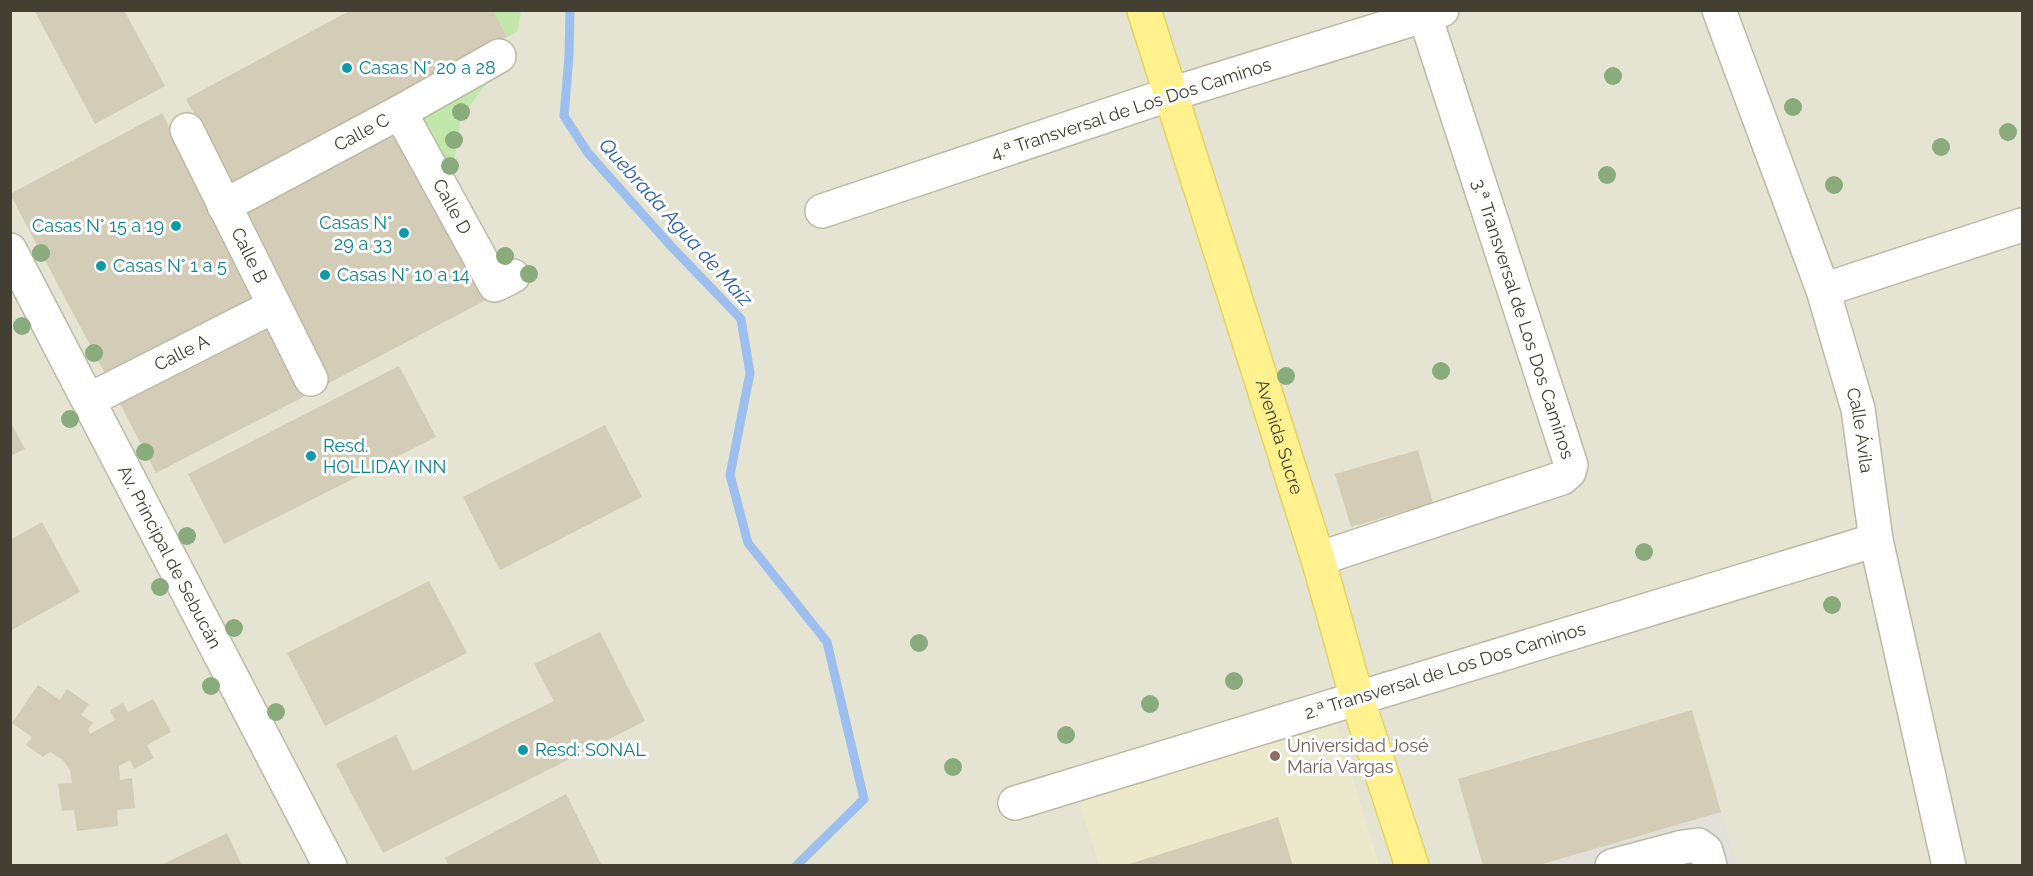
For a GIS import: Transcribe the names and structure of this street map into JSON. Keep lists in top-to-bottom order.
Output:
{
  "streets": {
    "main road": ["Avenida Sucre"],
    "street": [
      "4.ª Transversal de Los Dos Caminos",
      "Calle C",
      "Calle D",
      "Calle B",
      "3.ª Transversal de Los Dos Caminos",
      "Calle A",
      "Calle Ávila",
      "Av. Principal de Sebucán",
      "2.ª Transversal de Los Dos Caminos"
    ]
  },
  "crossings": [
    ["4.ª Transversal de Los Dos Caminos", "3.ª Transversal de Los Dos Caminos"],
    ["4.ª Transversal de Los Dos Caminos", "Avenida Sucre"],
    ["Calle C", "Calle D"],
    ["Calle C", "Calle B"],
    ["Calle B", "Calle A"],
    ["3.ª Transversal de Los Dos Caminos", "Avenida Sucre"],
    ["Calle A", "Av. Principal de Sebucán"],
    ["Calle Ávila", "2.ª Transversal de Los Dos Caminos"],
    ["Avenida Sucre", "2.ª Transversal de Los Dos Caminos"]
  ],
  "water": ["Quebrada Agua de Maíz"],
  "places": [
    "Casas N° 20 a 28",
    "Casas N° 15 a 19",
    "Casas N° 29 a 33",
    "Casas N° 1 a 5",
    "Casas N° 10 a 14",
    "Resd. HOLLIDAY INN",
    "Resd: SONAL",
    "Universidad José María Vargas"
  ]
}
